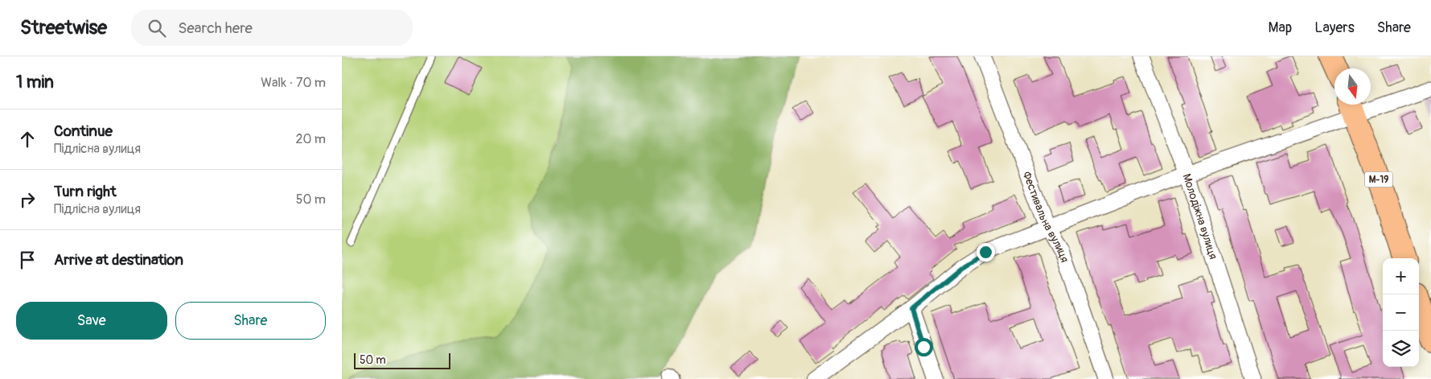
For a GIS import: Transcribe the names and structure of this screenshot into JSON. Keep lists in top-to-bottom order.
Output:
{
  "streets": {
    "highway": ["М-19"],
    "street": ["Фестивальна вулиця", "Молодіжна вулиця"]
  },
  "scale_bar": "50 m",
  "north": "bottom",
  "page": {
    "header": "Streetwise",
    "search": "Search here",
    "nav": ["Map", "Layers", "Share"],
    "heading": ["1 min", "Walk · 70 m"],
    "list": [
      ["Continue", "Підлісна вулиця", "20 m"],
      ["Turn right", "Підлісна вулиця", "50 m"],
      "Arrive at destination"
    ],
    "map_buttons": ["+", "−"],
    "buttons": ["Save", "Share"],
    "scale": "50 m"
  }
}
